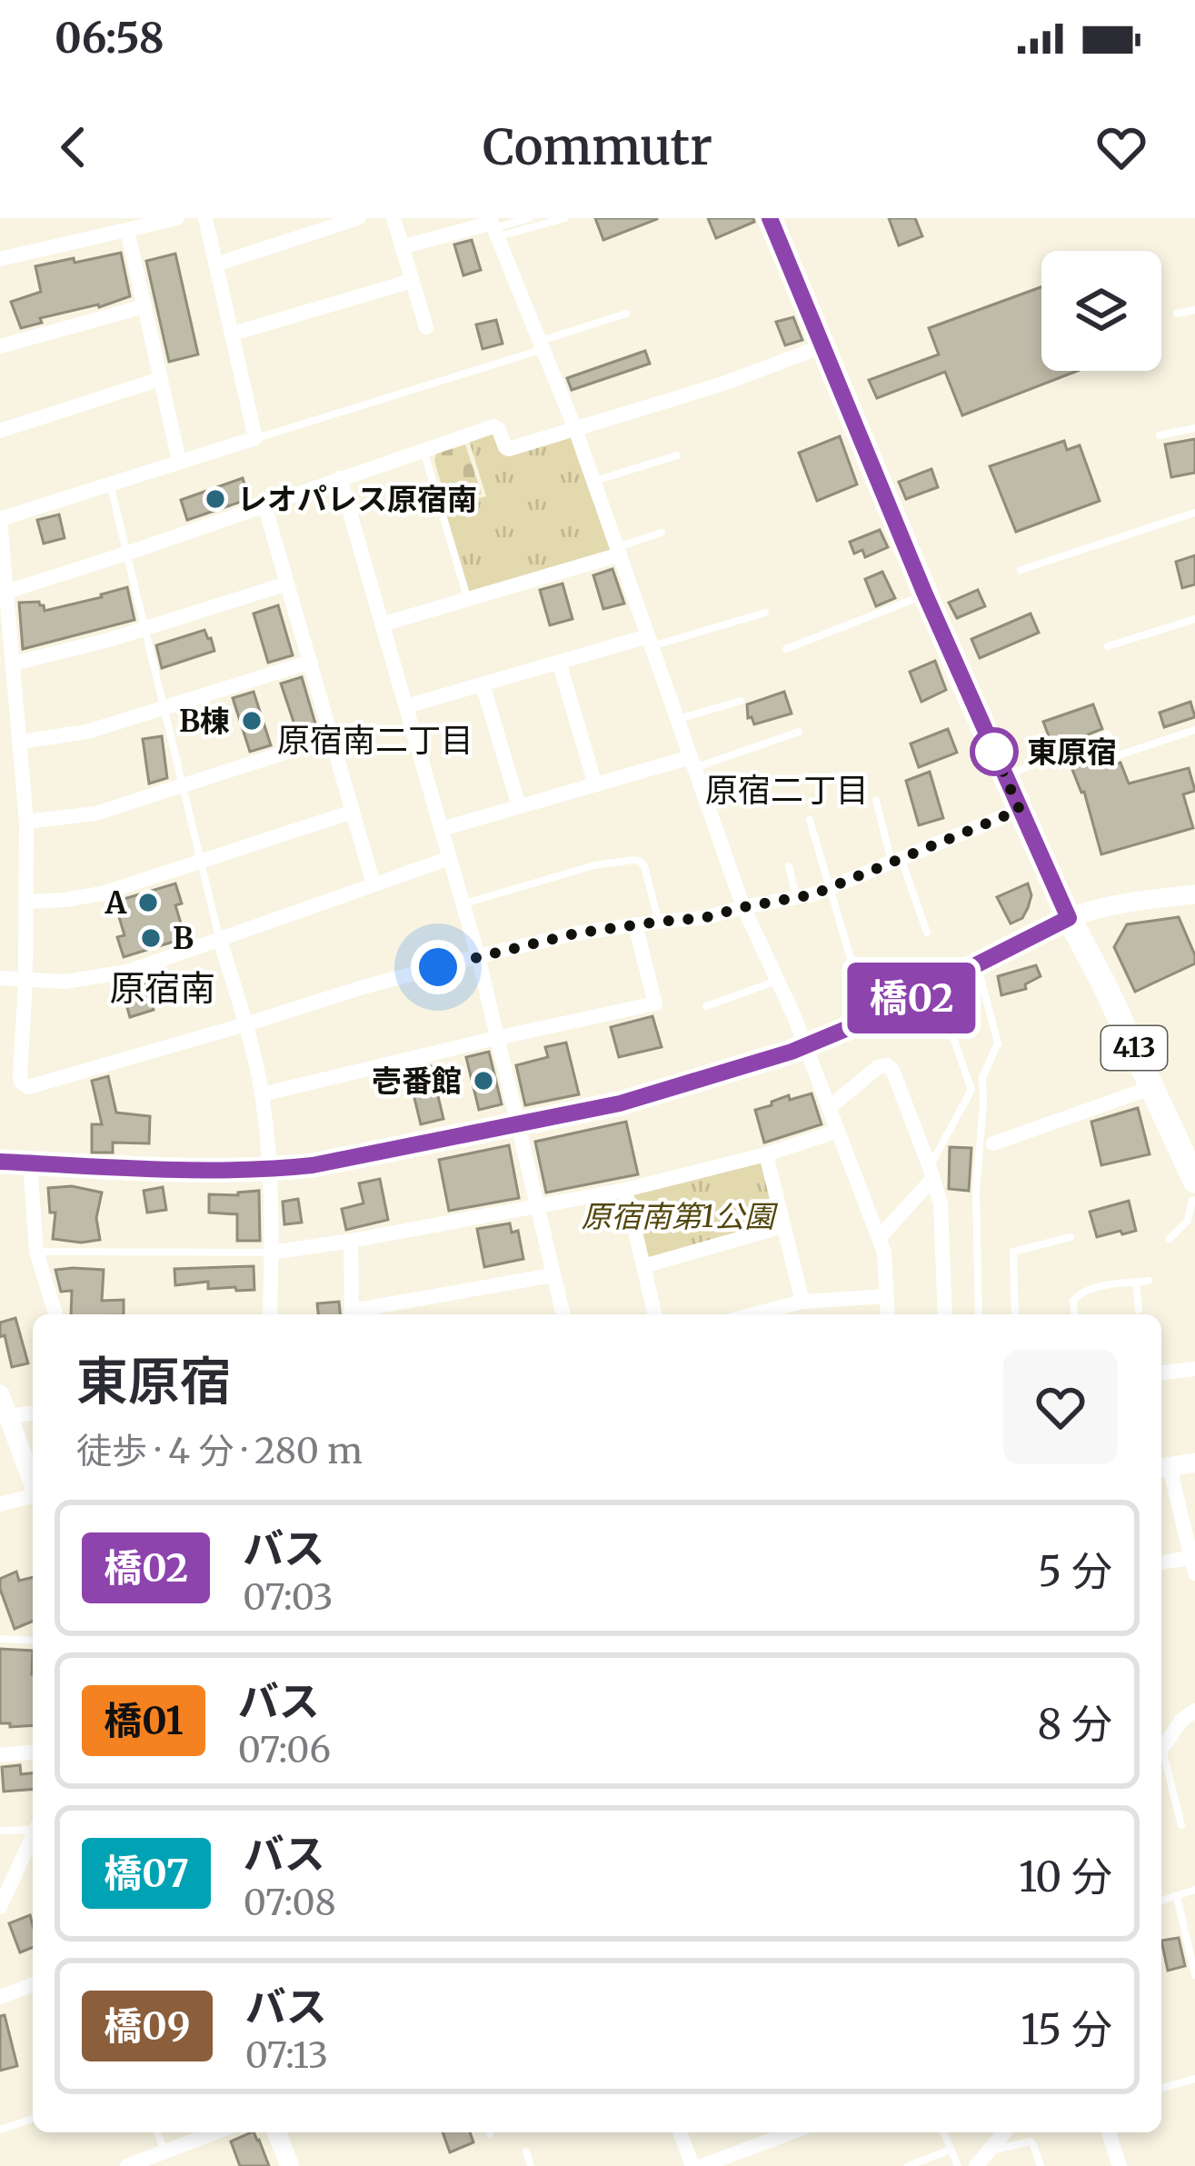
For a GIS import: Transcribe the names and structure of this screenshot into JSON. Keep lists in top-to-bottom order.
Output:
{
  "streets": {
    "highway": ["413"]
  },
  "districts": ["原宿南二丁目", "原宿二丁目", "原宿南"],
  "parks": ["原宿南第1公園"],
  "places": [
    "レオパレス原宿南",
    "B棟",
    "東原宿",
    "A",
    "B",
    "壱番館"
  ],
  "lines": ["bus line 橋02"],
  "page": {
    "status": "06:58",
    "header": "Commutr",
    "on_map": "橋02",
    "heading": ["東原宿", "徒歩 · 4 分 · 280 m"],
    "list": [
      {
        "mark": "橋02",
        "name": "バス",
        "note": "07:03",
        "value": "5 分"
      },
      {
        "mark": "橋01",
        "name": "バス",
        "note": "07:06",
        "value": "8 分"
      },
      {
        "mark": "橋07",
        "name": "バス",
        "note": "07:08",
        "value": "10 分"
      },
      {
        "mark": "橋09",
        "name": "バス",
        "note": "07:13",
        "value": "15 分"
      }
    ]
  }
}
